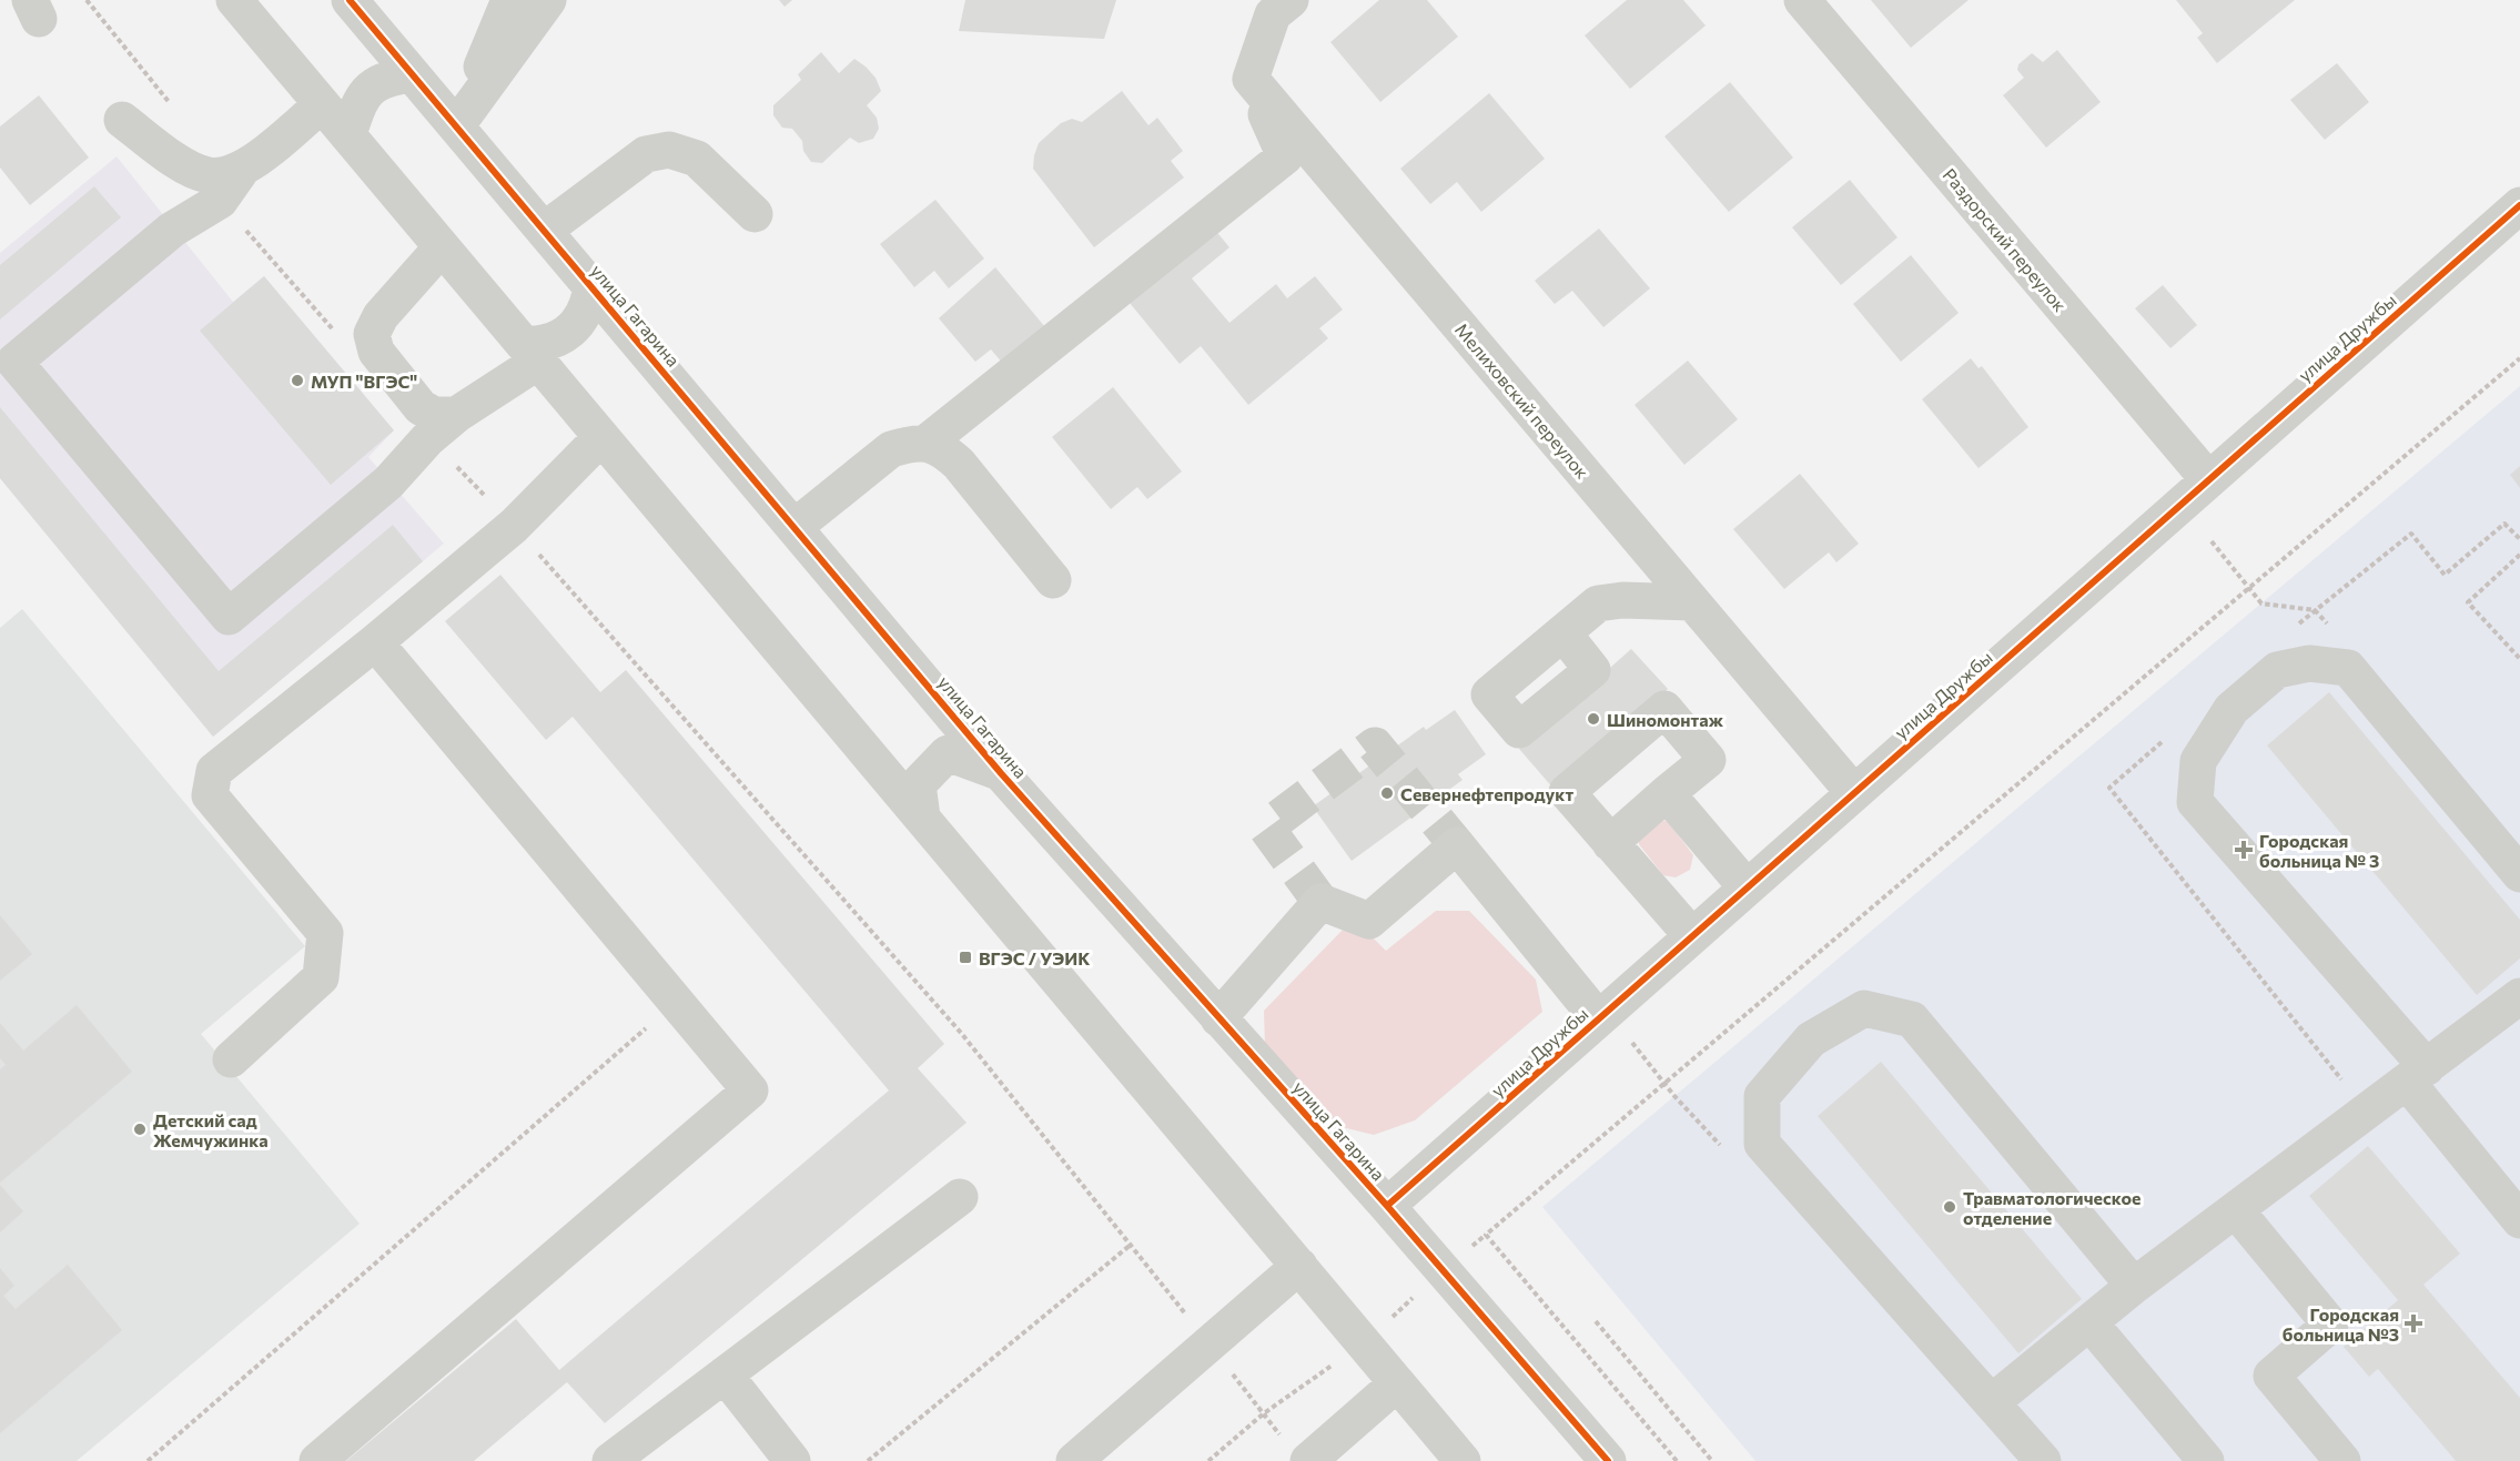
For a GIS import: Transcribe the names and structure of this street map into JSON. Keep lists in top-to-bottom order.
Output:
{
  "streets": {
    "street": [
      "Раздорский переулок",
      "улица Гагарина",
      "улица Дружбы",
      "Мелиховский переулок"
    ]
  },
  "crossings": [
    ["Раздорский переулок", "улица Дружбы"],
    ["улица Гагарина", "улица Дружбы"],
    ["улица Дружбы", "Мелиховский переулок"]
  ],
  "places": {
    "other": [
      "МУП \"ВГЭС\"",
      "Шиномонтаж",
      "Севернефтепродукт",
      "Детский сад Жемчужинка",
      "Травматологическое отделение"
    ],
    "health": ["Городская больница № 3", "Городская больница №3"],
    "transit": ["ВГЭС / УЭИК"]
  }
}
